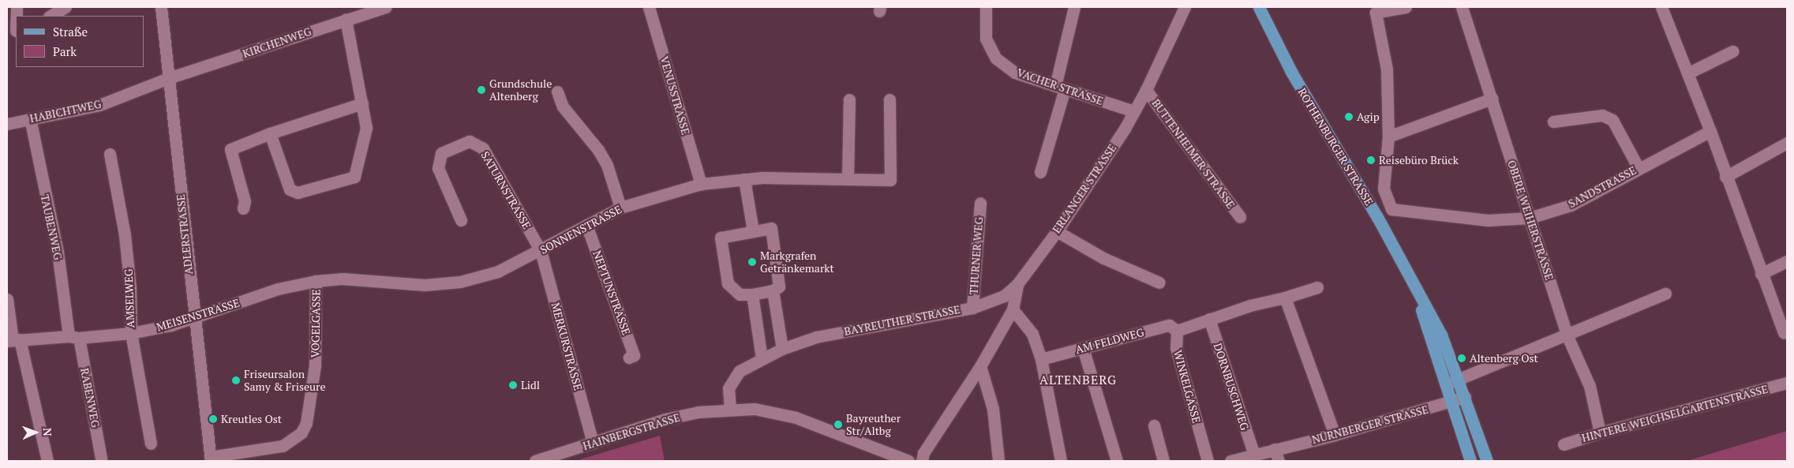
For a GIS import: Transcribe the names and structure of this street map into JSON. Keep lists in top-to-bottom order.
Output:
{
  "streets": {
    "main road": ["ROTHENBURGER STRASSE"],
    "street": [
      "KIRCHENWEG",
      "VACHER STRASSE",
      "VENUSSTRASSE",
      "HABICHTWEG",
      "BUTTENHEIMER STRASSE",
      "SANDSTRASSE",
      "ERLANGER STRASSE",
      "SATURNSTRASSE",
      "OBERE WEIHERSTRASSE",
      "TAUBENWEG",
      "SONNENSTRASSE",
      "ADLERSTRASSE",
      "THURNER WEG",
      "NEPTUNSTRASSE",
      "AMSELWEG",
      "MEISENSTRASSE",
      "BAYREUTHER STRASSE",
      "VOGELGASSE",
      "AM FELDWEG",
      "MERKURSTRASSE",
      "WINKELGASSE",
      "DORNBUSCHWEG",
      "RABENWEG",
      "HINTERE WEICHSELGARTENSTRASSE",
      "NÜRNBERGER STRASSE",
      "HAINBERGSTRASSE"
    ]
  },
  "crossings": [
    ["KIRCHENWEG", "HABICHTWEG"],
    ["KIRCHENWEG", "ADLERSTRASSE"],
    ["VACHER STRASSE", "ERLANGER STRASSE"],
    ["VENUSSTRASSE", "SONNENSTRASSE"],
    ["HABICHTWEG", "TAUBENWEG"],
    ["HABICHTWEG", "ADLERSTRASSE"],
    ["ROTHENBURGER STRASSE", "NÜRNBERGER STRASSE"],
    ["BUTTENHEIMER STRASSE", "ERLANGER STRASSE"],
    ["SANDSTRASSE", "OBERE WEIHERSTRASSE"],
    ["ERLANGER STRASSE", "BAYREUTHER STRASSE"],
    ["SATURNSTRASSE", "SONNENSTRASSE"],
    ["SATURNSTRASSE", "MERKURSTRASSE"],
    ["OBERE WEIHERSTRASSE", "HINTERE WEICHSELGARTENSTRASSE"],
    ["TAUBENWEG", "MEISENSTRASSE"],
    ["TAUBENWEG", "RABENWEG"],
    ["SONNENSTRASSE", "NEPTUNSTRASSE"],
    ["SONNENSTRASSE", "MEISENSTRASSE"],
    ["SONNENSTRASSE", "VOGELGASSE"],
    ["SONNENSTRASSE", "MERKURSTRASSE"],
    ["ADLERSTRASSE", "MEISENSTRASSE"],
    ["ADLERSTRASSE", "VOGELGASSE"],
    ["THURNER WEG", "BAYREUTHER STRASSE"],
    ["AMSELWEG", "MEISENSTRASSE"],
    ["MEISENSTRASSE", "VOGELGASSE"],
    ["MEISENSTRASSE", "RABENWEG"],
    ["BAYREUTHER STRASSE", "HAINBERGSTRASSE"],
    ["AM FELDWEG", "WINKELGASSE"],
    ["MERKURSTRASSE", "HAINBERGSTRASSE"],
    ["DORNBUSCHWEG", "NÜRNBERGER STRASSE"]
  ],
  "districts": ["ALTENBERG"],
  "places": [
    "Grundschule Altenberg",
    "Agip",
    "Reisebüro Brück",
    "Markgrafen Getränkemarkt",
    "Altenberg Ost",
    "Friseursalon Samy & Friseure",
    "Lidl",
    "Kreutles Ost",
    "Bayreuther Str/Altbg"
  ],
  "legend": ["Straße", "Park"],
  "north": "right"
}
